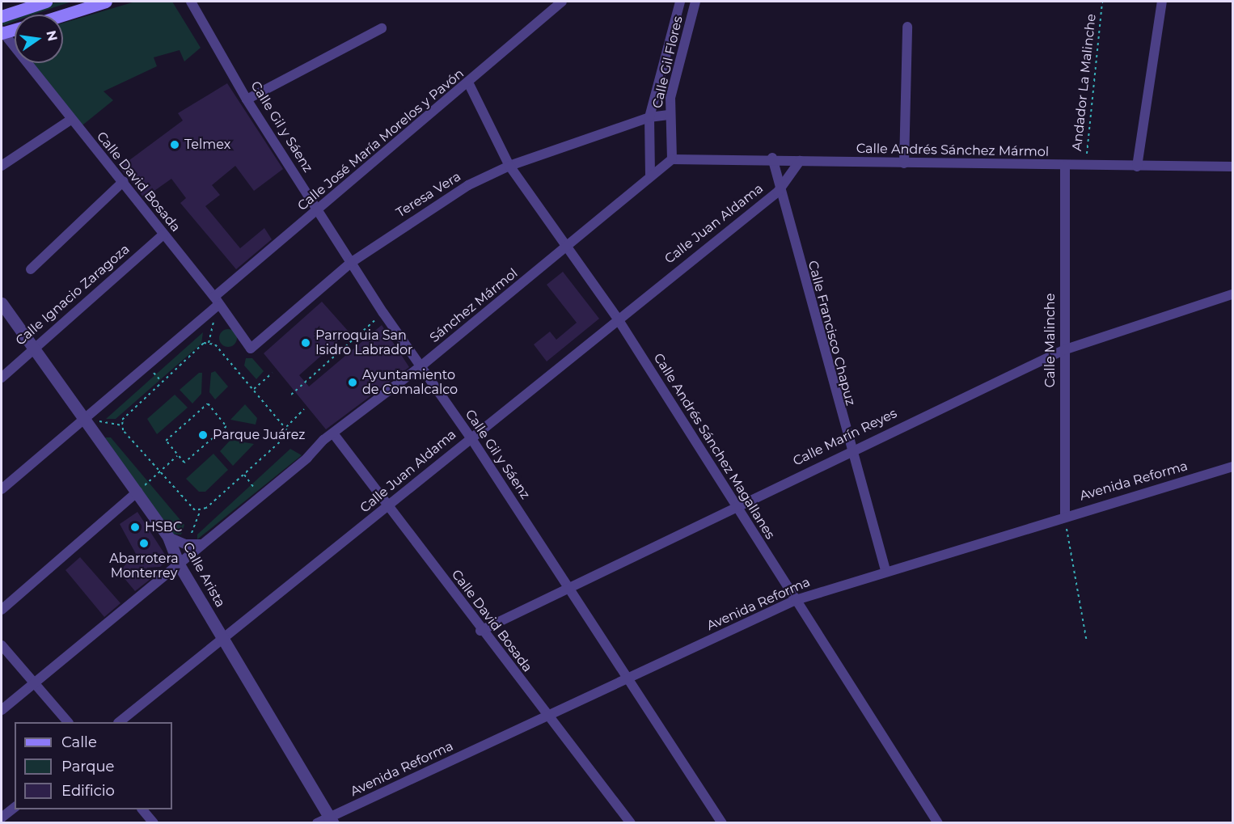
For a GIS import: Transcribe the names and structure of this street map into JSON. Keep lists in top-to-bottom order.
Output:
{
  "streets": {
    "street": [
      "Calle Gil Flores",
      "Calle Gil y Sáenz",
      "Calle José María Morelos y Pavón",
      "Calle Andrés Sánchez Mármol",
      "Calle David Bosada",
      "Teresa Vera",
      "Calle Juan Aldama",
      "Calle Ignacio Zaragoza",
      "Sánchez Mármol",
      "Calle Francisco Chapuz",
      "Calle Malinche",
      "Calle Marín Reyes",
      "Calle Andrés Sánchez Magallanes",
      "Avenida Reforma",
      "Calle Arista"
    ],
    "path": ["Andador La Malinche"]
  },
  "crossings": [
    ["Calle Gil Flores", "Calle Andrés Sánchez Mármol"],
    ["Calle Gil Flores", "Teresa Vera"],
    ["Calle Gil Flores", "Sánchez Mármol"],
    ["Andador La Malinche", "Calle Andrés Sánchez Mármol"],
    ["Calle Gil y Sáenz", "Calle José María Morelos y Pavón"],
    ["Calle Gil y Sáenz", "Teresa Vera"],
    ["Calle Gil y Sáenz", "Calle Juan Aldama"],
    ["Calle Gil y Sáenz", "Sánchez Mármol"],
    ["Calle Gil y Sáenz", "Calle Marín Reyes"],
    ["Calle Gil y Sáenz", "Avenida Reforma"],
    ["Calle José María Morelos y Pavón", "Calle David Bosada"],
    ["Calle José María Morelos y Pavón", "Calle Andrés Sánchez Magallanes"],
    ["Calle José María Morelos y Pavón", "Calle Arista"],
    ["Calle Andrés Sánchez Mármol", "Calle Juan Aldama"],
    ["Calle Andrés Sánchez Mármol", "Sánchez Mármol"],
    ["Calle Andrés Sánchez Mármol", "Calle Francisco Chapuz"],
    ["Calle Andrés Sánchez Mármol", "Calle Malinche"],
    ["Calle David Bosada", "Teresa Vera"],
    ["Calle David Bosada", "Calle Juan Aldama"],
    ["Calle David Bosada", "Calle Ignacio Zaragoza"],
    ["Calle David Bosada", "Sánchez Mármol"],
    ["Calle David Bosada", "Calle Marín Reyes"],
    ["Calle David Bosada", "Avenida Reforma"],
    ["Teresa Vera", "Calle Andrés Sánchez Magallanes"],
    ["Calle Juan Aldama", "Calle Francisco Chapuz"],
    ["Calle Juan Aldama", "Calle Andrés Sánchez Magallanes"],
    ["Calle Juan Aldama", "Calle Arista"],
    ["Calle Ignacio Zaragoza", "Calle Arista"],
    ["Sánchez Mármol", "Calle Andrés Sánchez Magallanes"],
    ["Sánchez Mármol", "Calle Arista"],
    ["Calle Francisco Chapuz", "Calle Marín Reyes"],
    ["Calle Francisco Chapuz", "Avenida Reforma"],
    ["Calle Malinche", "Calle Marín Reyes"],
    ["Calle Malinche", "Avenida Reforma"],
    ["Calle Marín Reyes", "Calle Andrés Sánchez Magallanes"],
    ["Calle Andrés Sánchez Magallanes", "Avenida Reforma"],
    ["Avenida Reforma", "Calle Arista"]
  ],
  "places": [
    "Telmex",
    "Parroquia San Isidro Labrador",
    "Ayuntamiento de Comalcalco",
    "Parque Juárez",
    "HSBC",
    "Abarrotera Monterrey"
  ],
  "legend": ["Calle", "Parque", "Edificio"],
  "north": "right"
}
